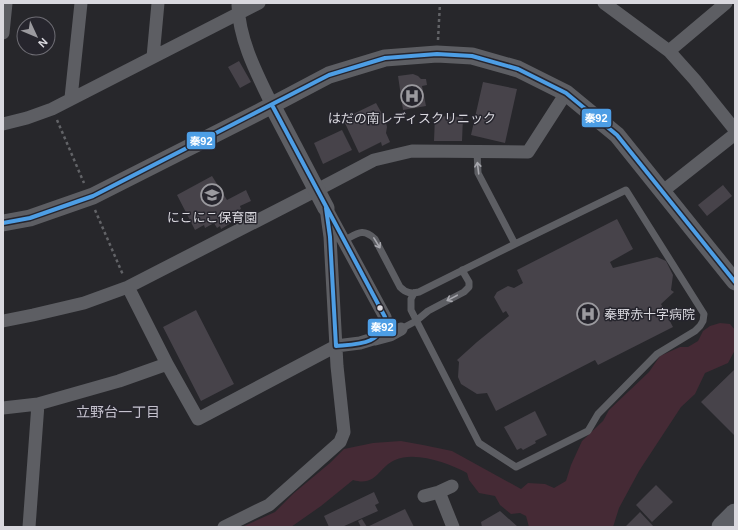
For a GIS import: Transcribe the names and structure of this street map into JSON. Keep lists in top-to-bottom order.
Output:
{
  "districts": ["立野台一丁目"],
  "places": {
    "hospital": ["はだの南レディスクリニック", "秦野赤十字病院"],
    "school or university": ["にこにこ保育園"]
  },
  "lines": ["transit line 秦92"],
  "north": "bottom right"
}
